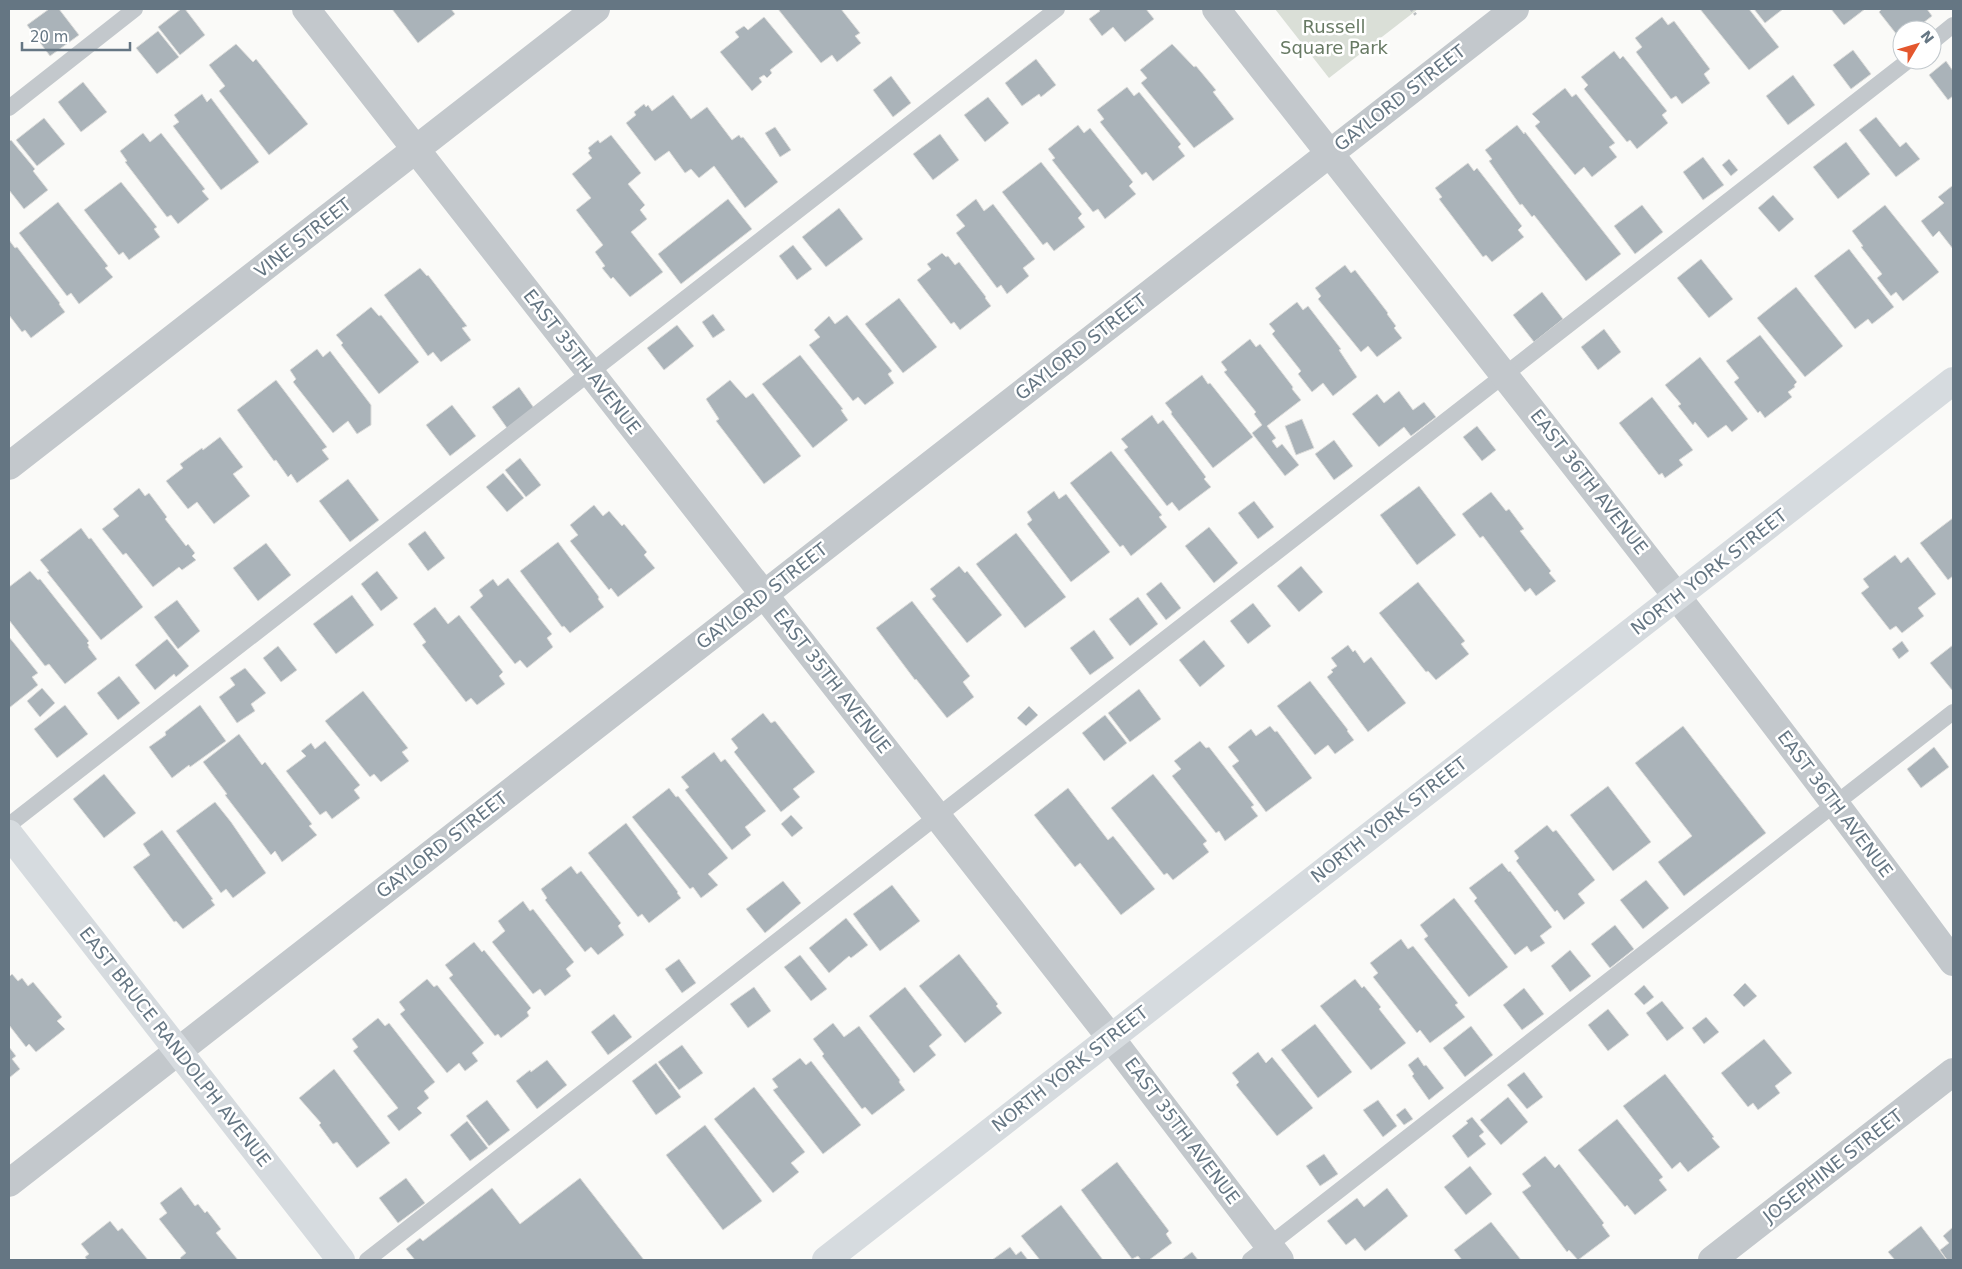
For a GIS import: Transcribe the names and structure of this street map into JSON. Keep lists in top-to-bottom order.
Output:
{
  "streets": {
    "main road": ["NORTH YORK STREET", "EAST BRUCE RANDOLPH AVENUE"],
    "street": [
      "GAYLORD STREET",
      "VINE STREET",
      "EAST 35TH AVENUE",
      "EAST 36TH AVENUE",
      "JOSEPHINE STREET"
    ]
  },
  "crossings": [
    ["GAYLORD STREET", "EAST 35TH AVENUE"],
    ["GAYLORD STREET", "EAST 36TH AVENUE"],
    ["GAYLORD STREET", "EAST BRUCE RANDOLPH AVENUE"],
    ["VINE STREET", "EAST 35TH AVENUE"],
    ["EAST 35TH AVENUE", "NORTH YORK STREET"],
    ["EAST 36TH AVENUE", "NORTH YORK STREET"]
  ],
  "parks": ["Russell Square Park"],
  "scale_bar": "20 m",
  "north": "top right"
}
